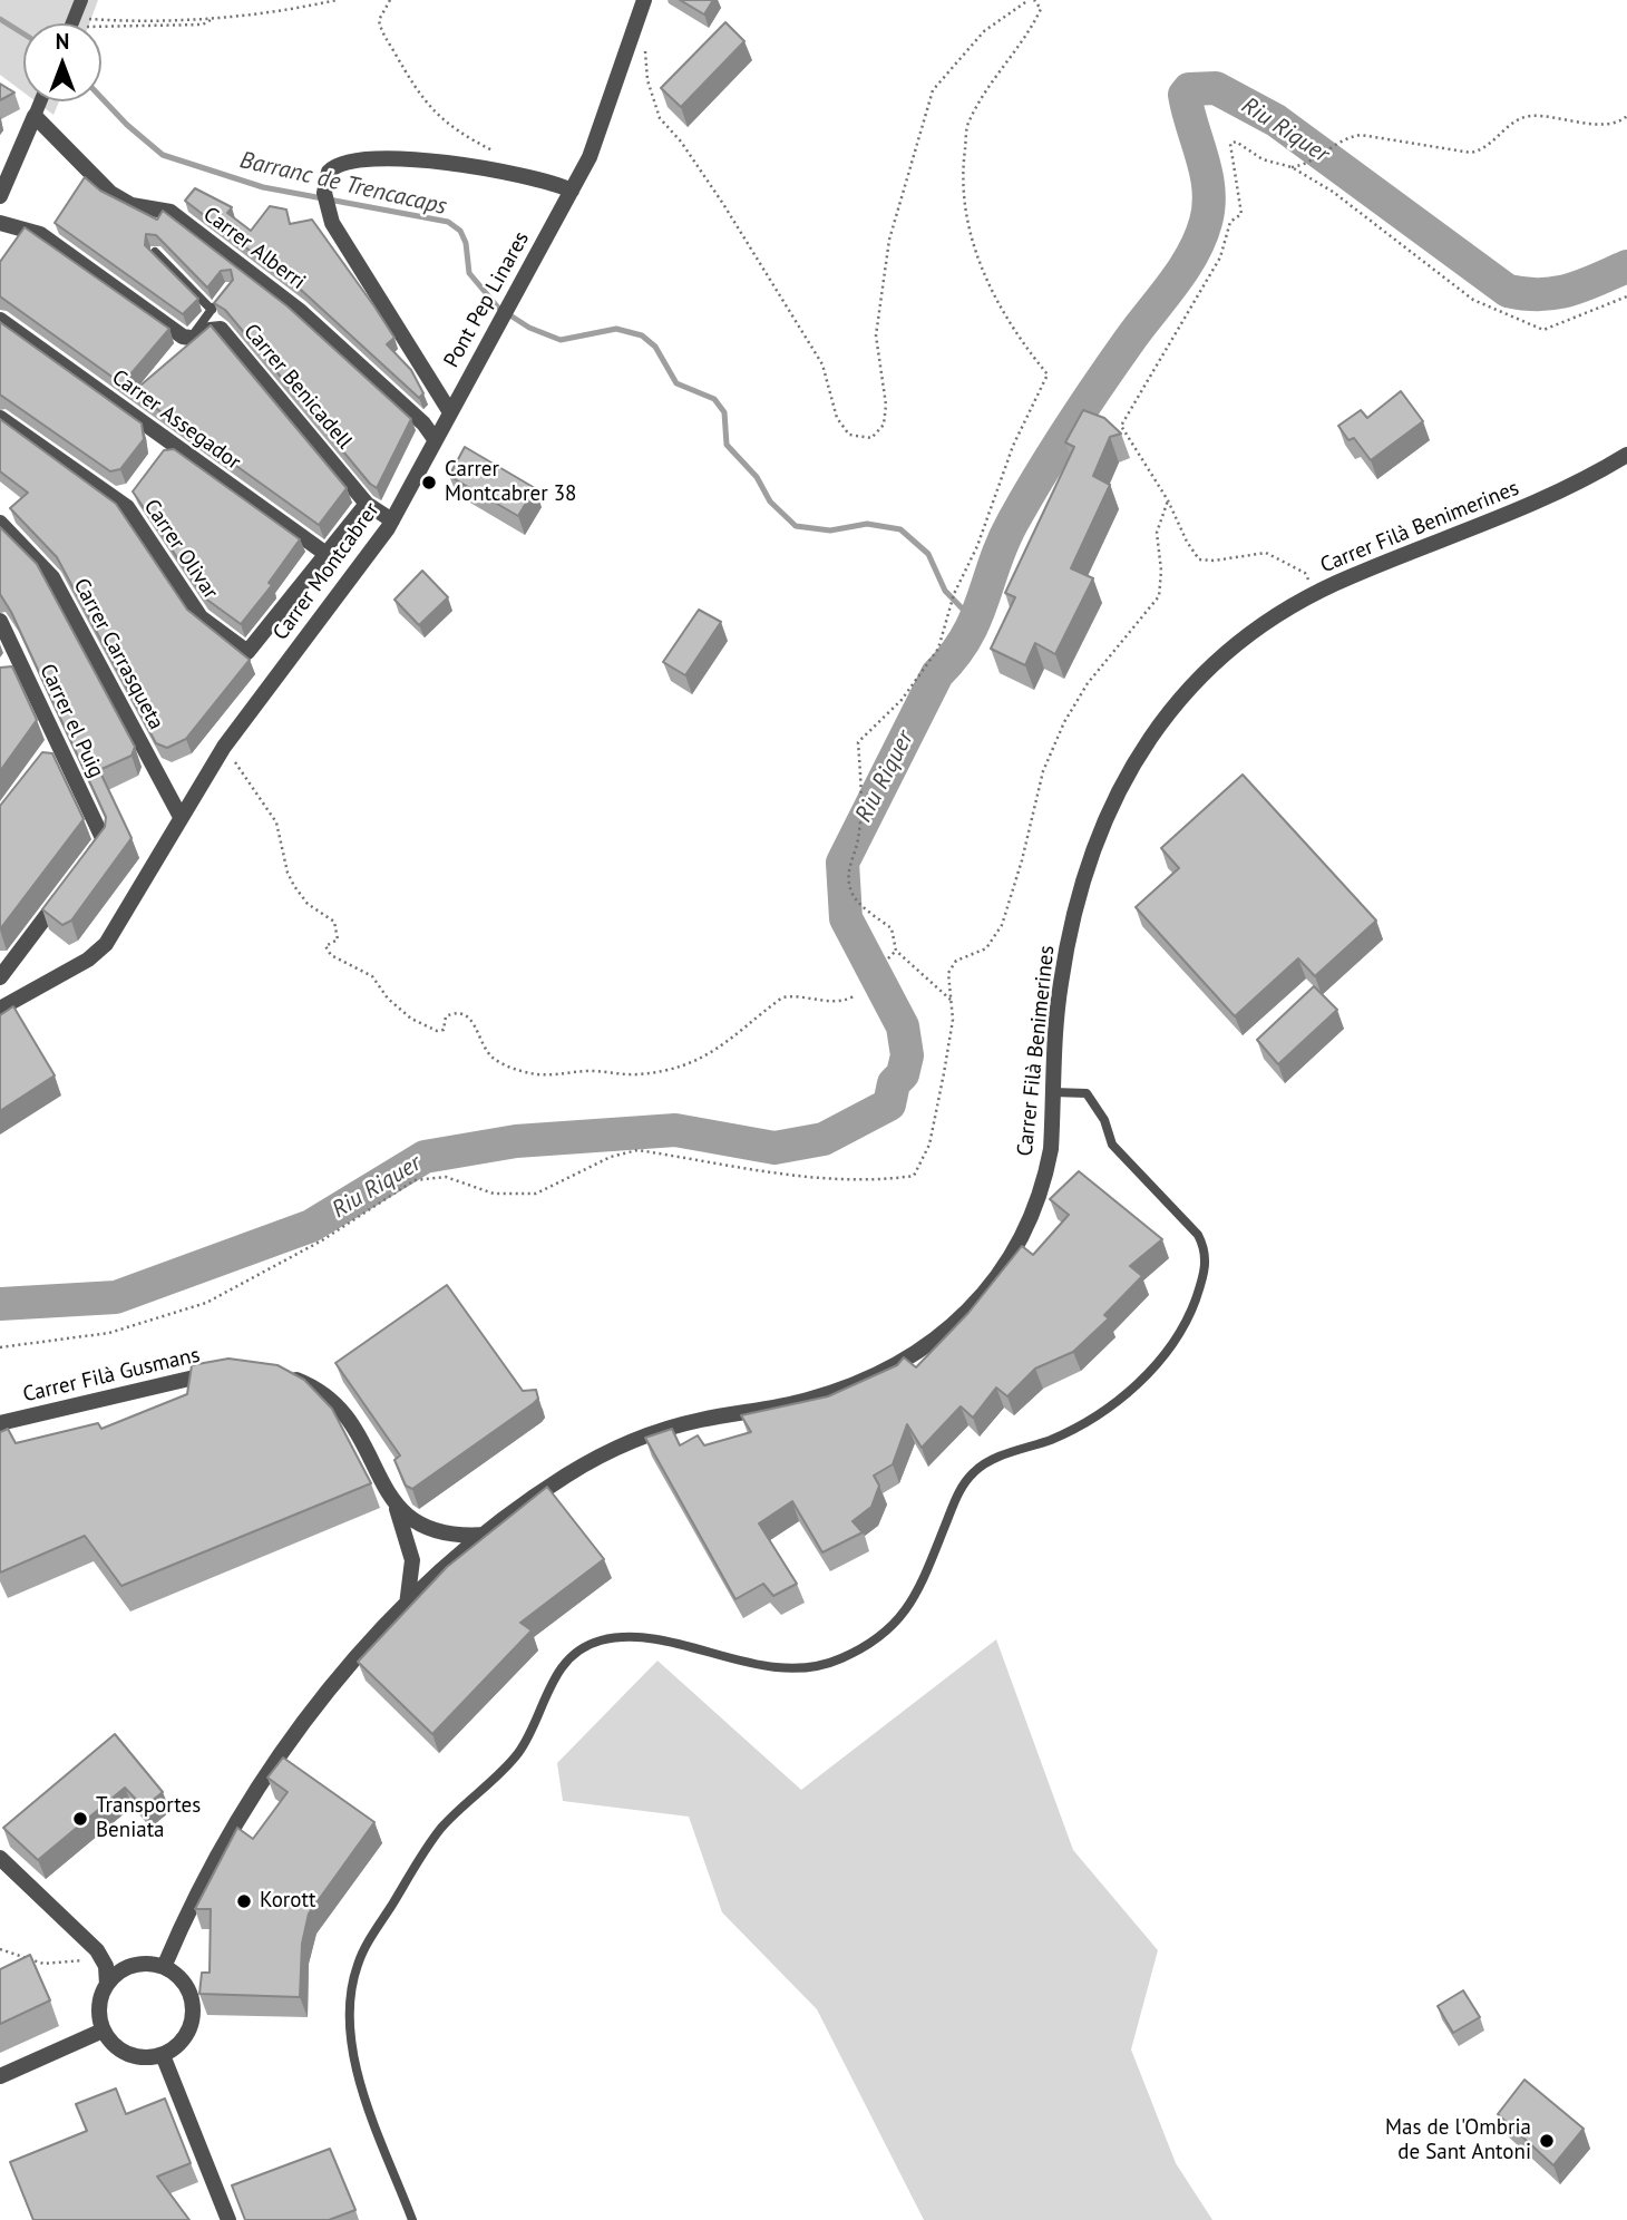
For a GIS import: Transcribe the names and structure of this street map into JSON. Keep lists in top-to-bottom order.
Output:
{
  "streets": {
    "street": [
      "Carrer Alberri",
      "Pont Pep Linares",
      "Carrer Benicadell",
      "Carrer Assegador",
      "Carrer Filà Benimerines",
      "Carrer Olivar",
      "Carrer Montcabrer",
      "Carrer Carrasqueta",
      "Carrer el Puig",
      "Carrer Filà Gusmans"
    ]
  },
  "crossings": [
    ["Carrer Alberri", "Carrer Montcabrer"],
    ["Pont Pep Linares", "Carrer Montcabrer"],
    ["Carrer Benicadell", "Carrer Montcabrer"],
    ["Carrer Assegador", "Carrer Montcabrer"],
    ["Carrer Olivar", "Carrer Montcabrer"],
    ["Carrer Montcabrer", "Carrer Carrasqueta"]
  ],
  "water": ["Riu Riquer", "Barranc de Trencacaps"],
  "places": [
    "Carrer Montcabrer 38",
    "Transportes Beniata",
    "Korott",
    "Mas de l'Ombria de Sant Antoni"
  ],
  "north": "top"
}
